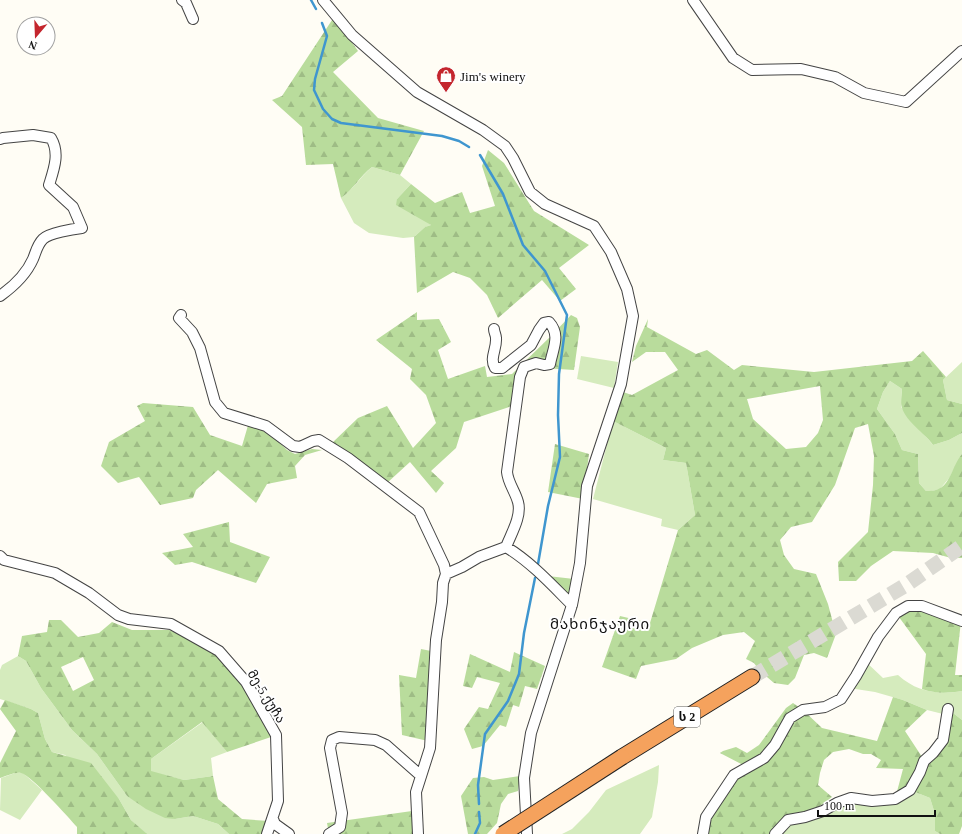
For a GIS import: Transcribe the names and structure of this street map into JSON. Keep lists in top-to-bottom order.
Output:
{
  "streets": {
    "highway": ["ს 2"],
    "street": ["მე-5 ქუჩა"]
  },
  "districts": ["მახინჯაური"],
  "places": {
    "shop": ["Jim's winery"]
  },
  "scale_bar": "100 m",
  "north": "bottom"
}
